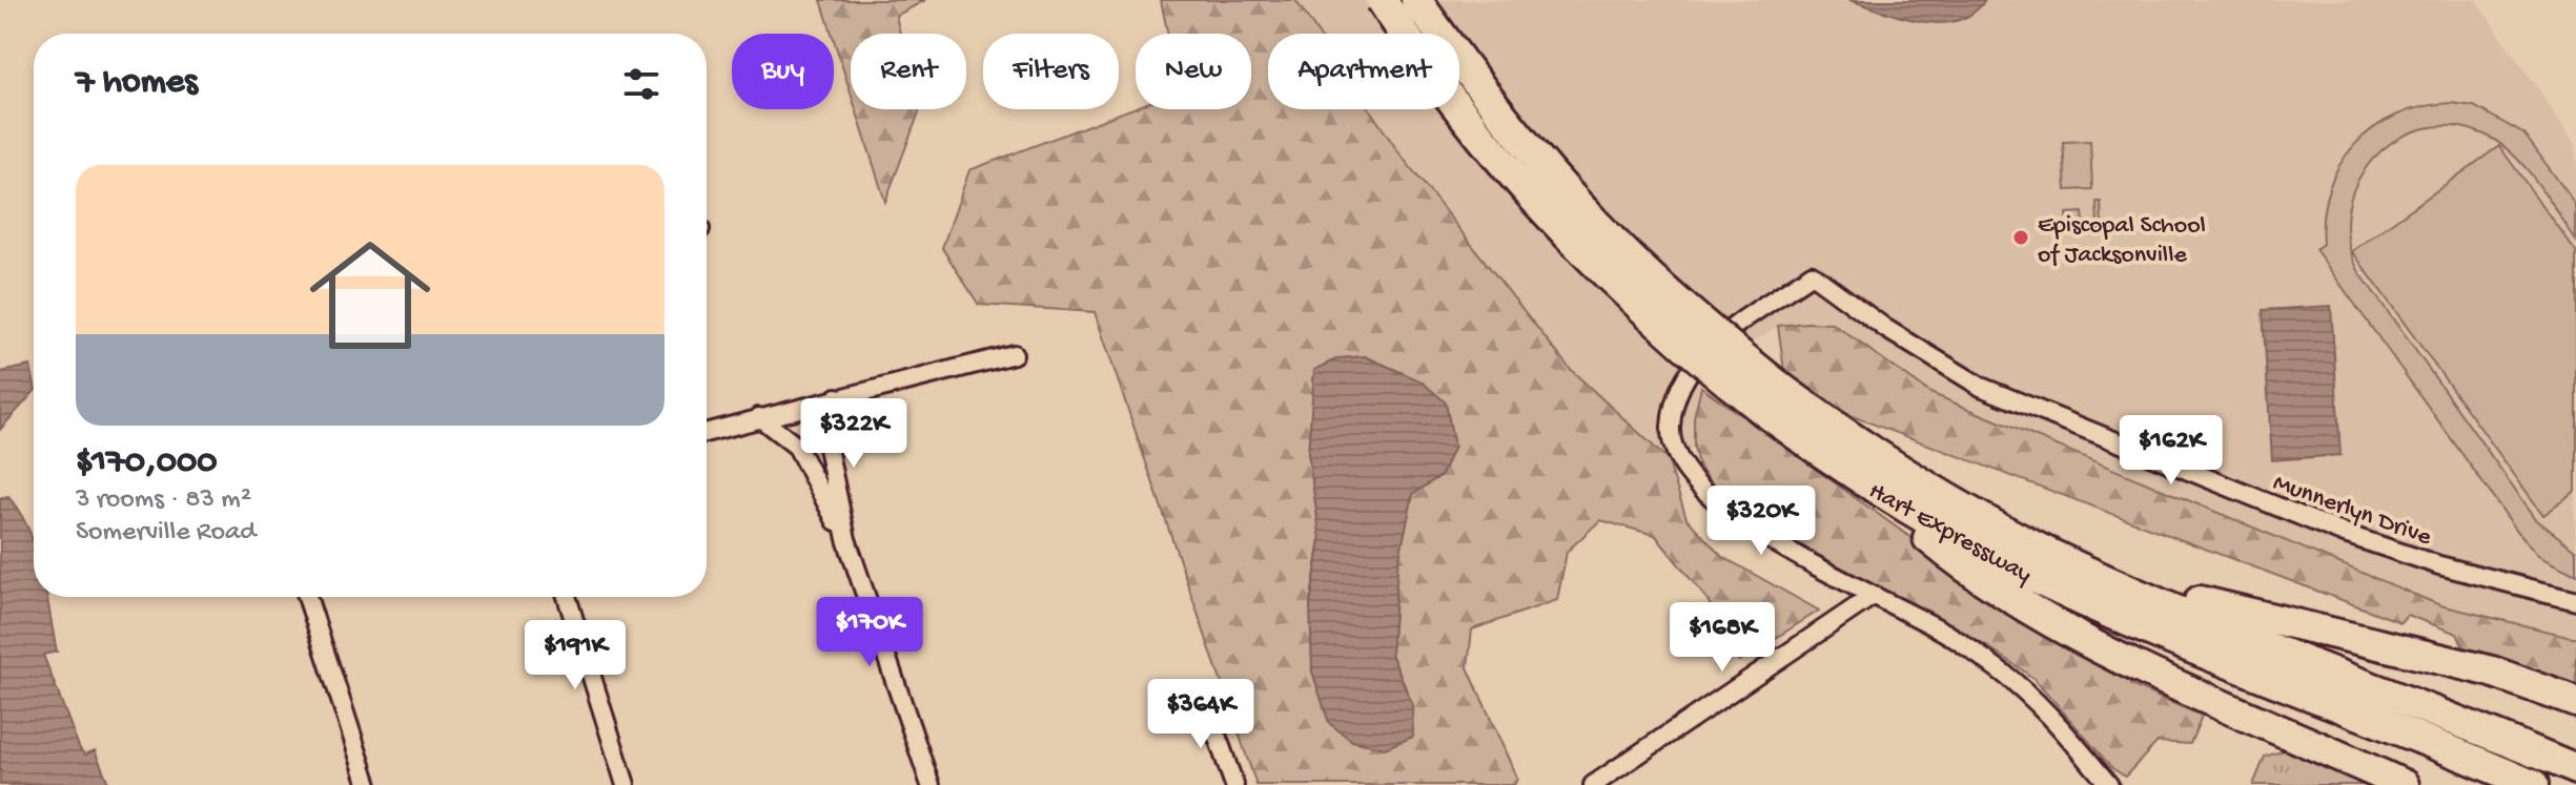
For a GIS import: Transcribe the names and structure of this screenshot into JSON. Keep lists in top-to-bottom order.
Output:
{
  "streets": {
    "highway": ["Hart Expressway"],
    "street": ["Munnerlyn Drive"]
  },
  "places": ["Episcopal School of Jacksonville"],
  "page": {
    "chip": [
      "Buy",
      "Rent",
      "Filters",
      "New",
      "Apartment"
    ],
    "heading": "7 homes",
    "list": [
      {
        "name": "$170,000",
        "note": "3 rooms · 83 m² · Somerville Road"
      }
    ],
    "price": [
      "$322K",
      "$162K",
      "$320K",
      "$170K",
      "$168K",
      "$191K",
      "$364K"
    ]
  }
}
